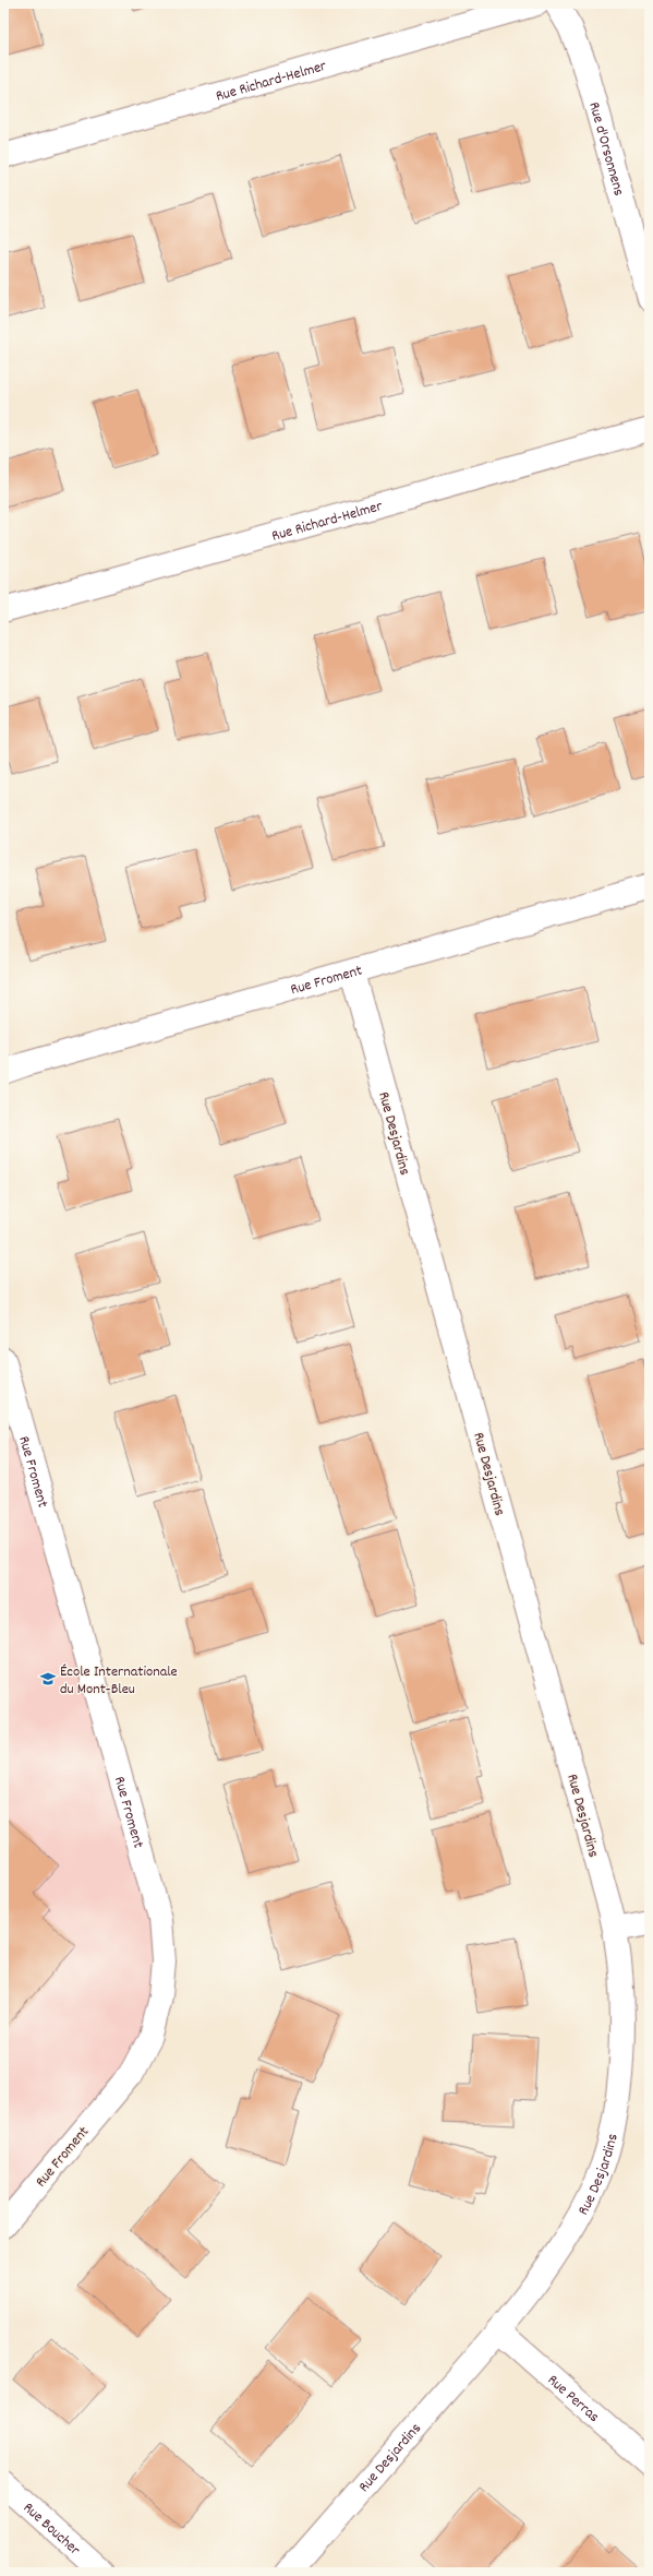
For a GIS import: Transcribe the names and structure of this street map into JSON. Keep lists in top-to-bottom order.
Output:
{
  "streets": {
    "street": [
      "Rue Richard-Helmer",
      "Rue d'Orsonnens",
      "Rue Froment",
      "Rue Desjardins",
      "Rue Perras",
      "Rue Boucher"
    ]
  },
  "crossings": [
    ["Rue Froment", "Rue Desjardins"],
    ["Rue Desjardins", "Rue Perras"]
  ],
  "places": {
    "school or university": ["École Internationale du Mont-Bleu"]
  }
}
